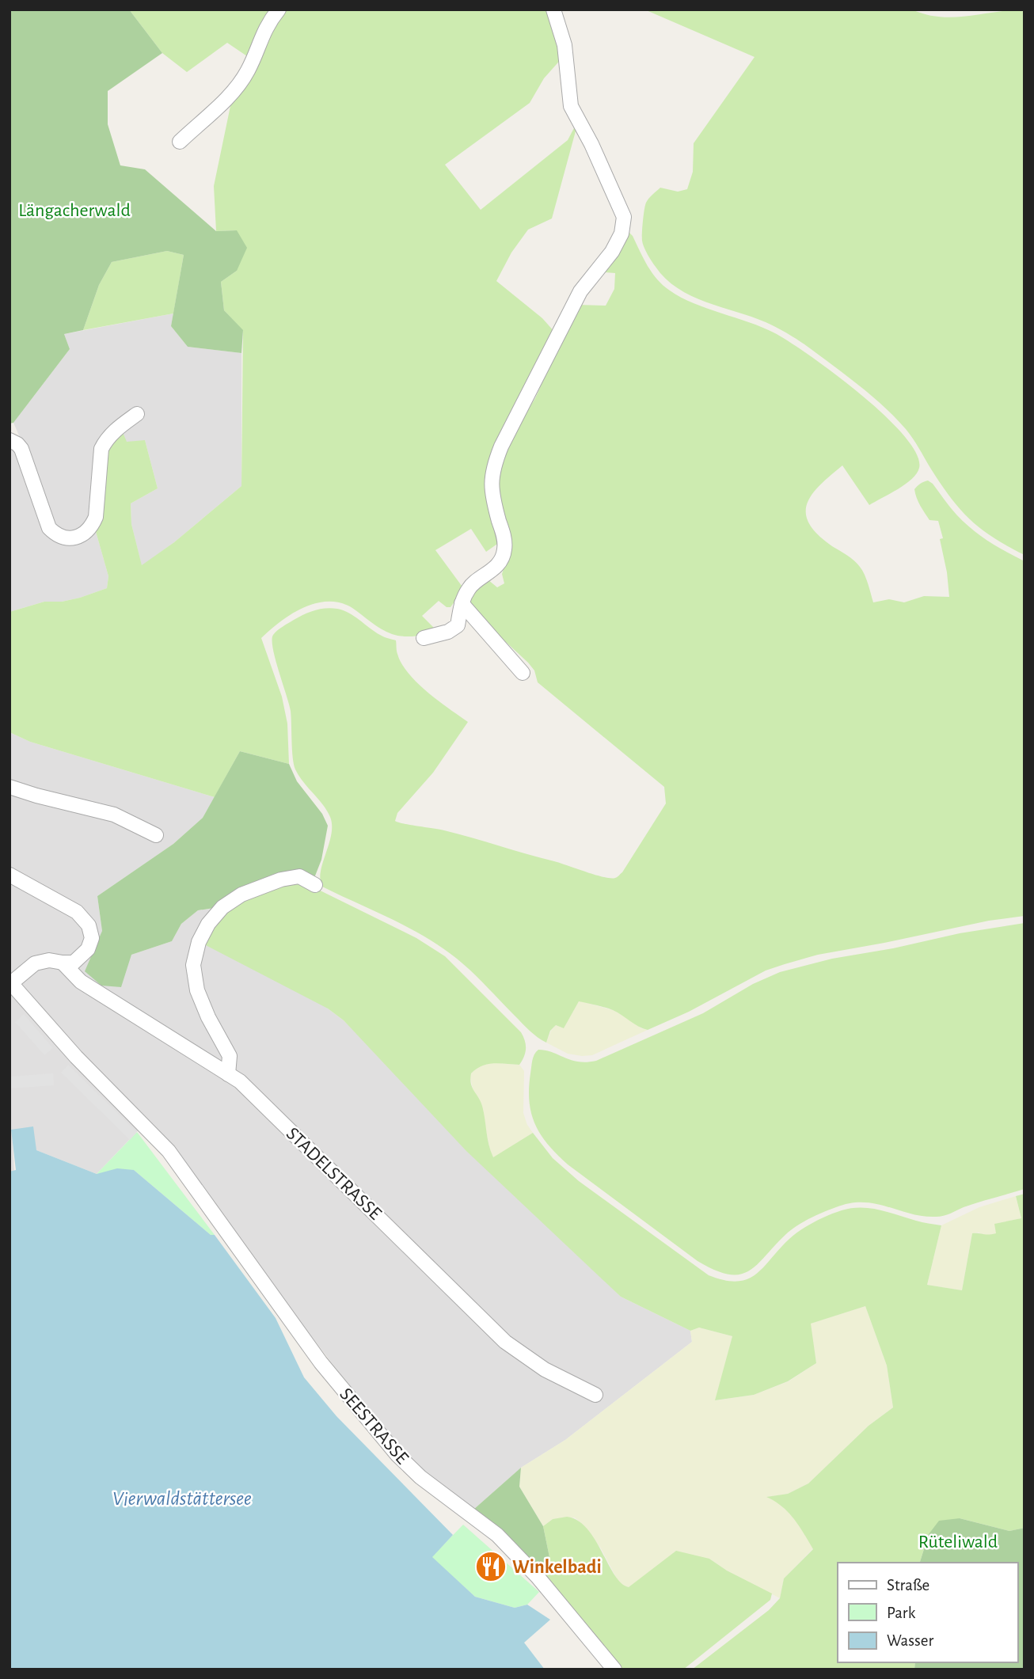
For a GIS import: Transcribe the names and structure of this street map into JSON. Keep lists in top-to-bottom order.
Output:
{
  "streets": {
    "street": ["STADELSTRASSE", "SEESTRASSE"]
  },
  "water": ["Vierwaldstättersee"],
  "parks": ["Längacherwald", "Rüteliwald"],
  "places": {
    "restaurant": ["Winkelbadi"]
  },
  "legend": ["Straße", "Park", "Wasser"]
}
